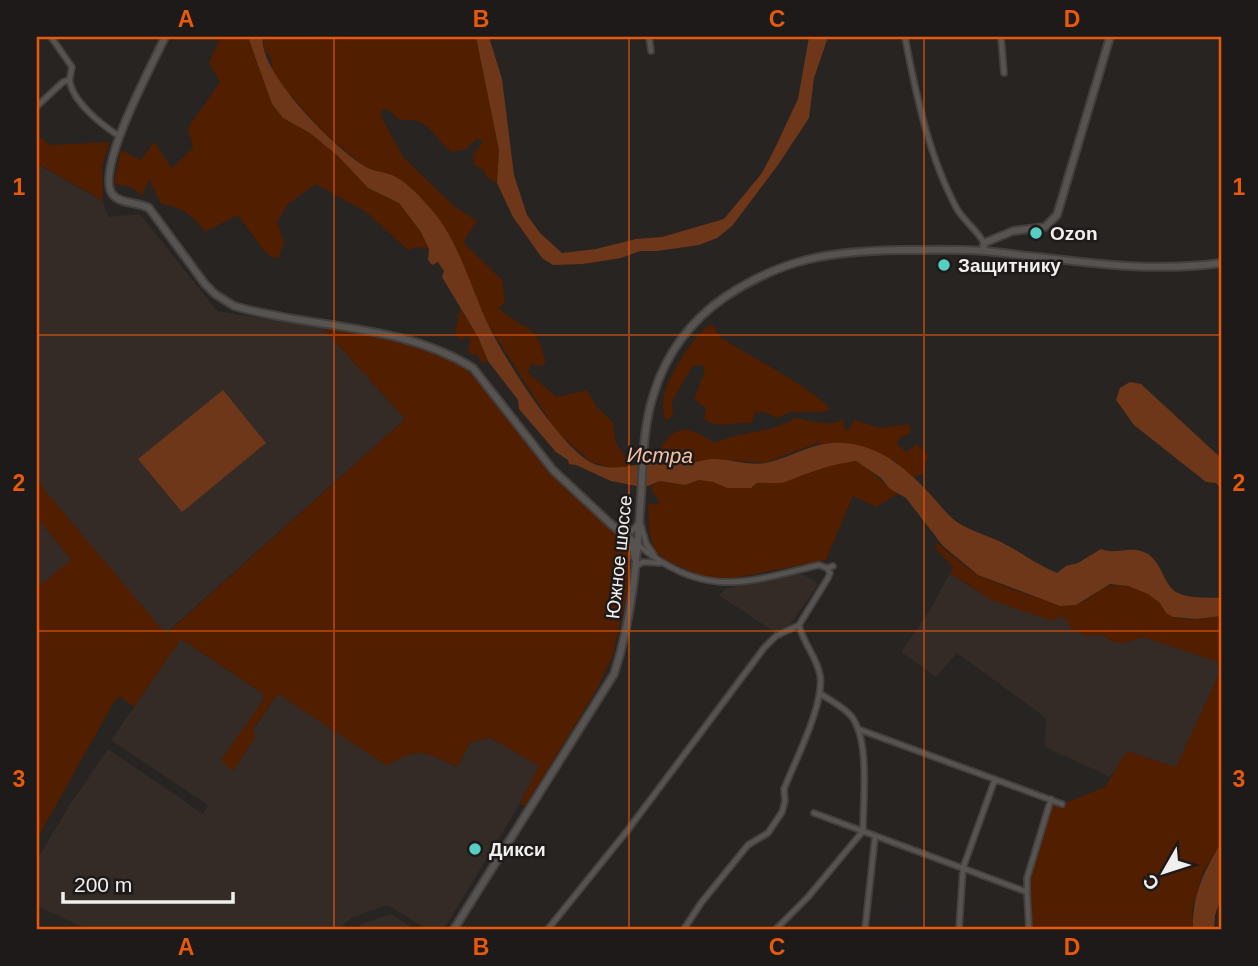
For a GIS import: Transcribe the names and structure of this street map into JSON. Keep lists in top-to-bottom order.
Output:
{
  "streets": {
    "main road": ["Южное шоссе"]
  },
  "water": ["Истра"],
  "places": ["Ozon", "Защитнику", "Дикси"],
  "scale_bar": "200 m",
  "north": "bottom left",
  "grid": {
    "columns": [
      "A",
      "B",
      "C",
      "D"
    ],
    "rows": ["1", "2", "3"]
  }
}
